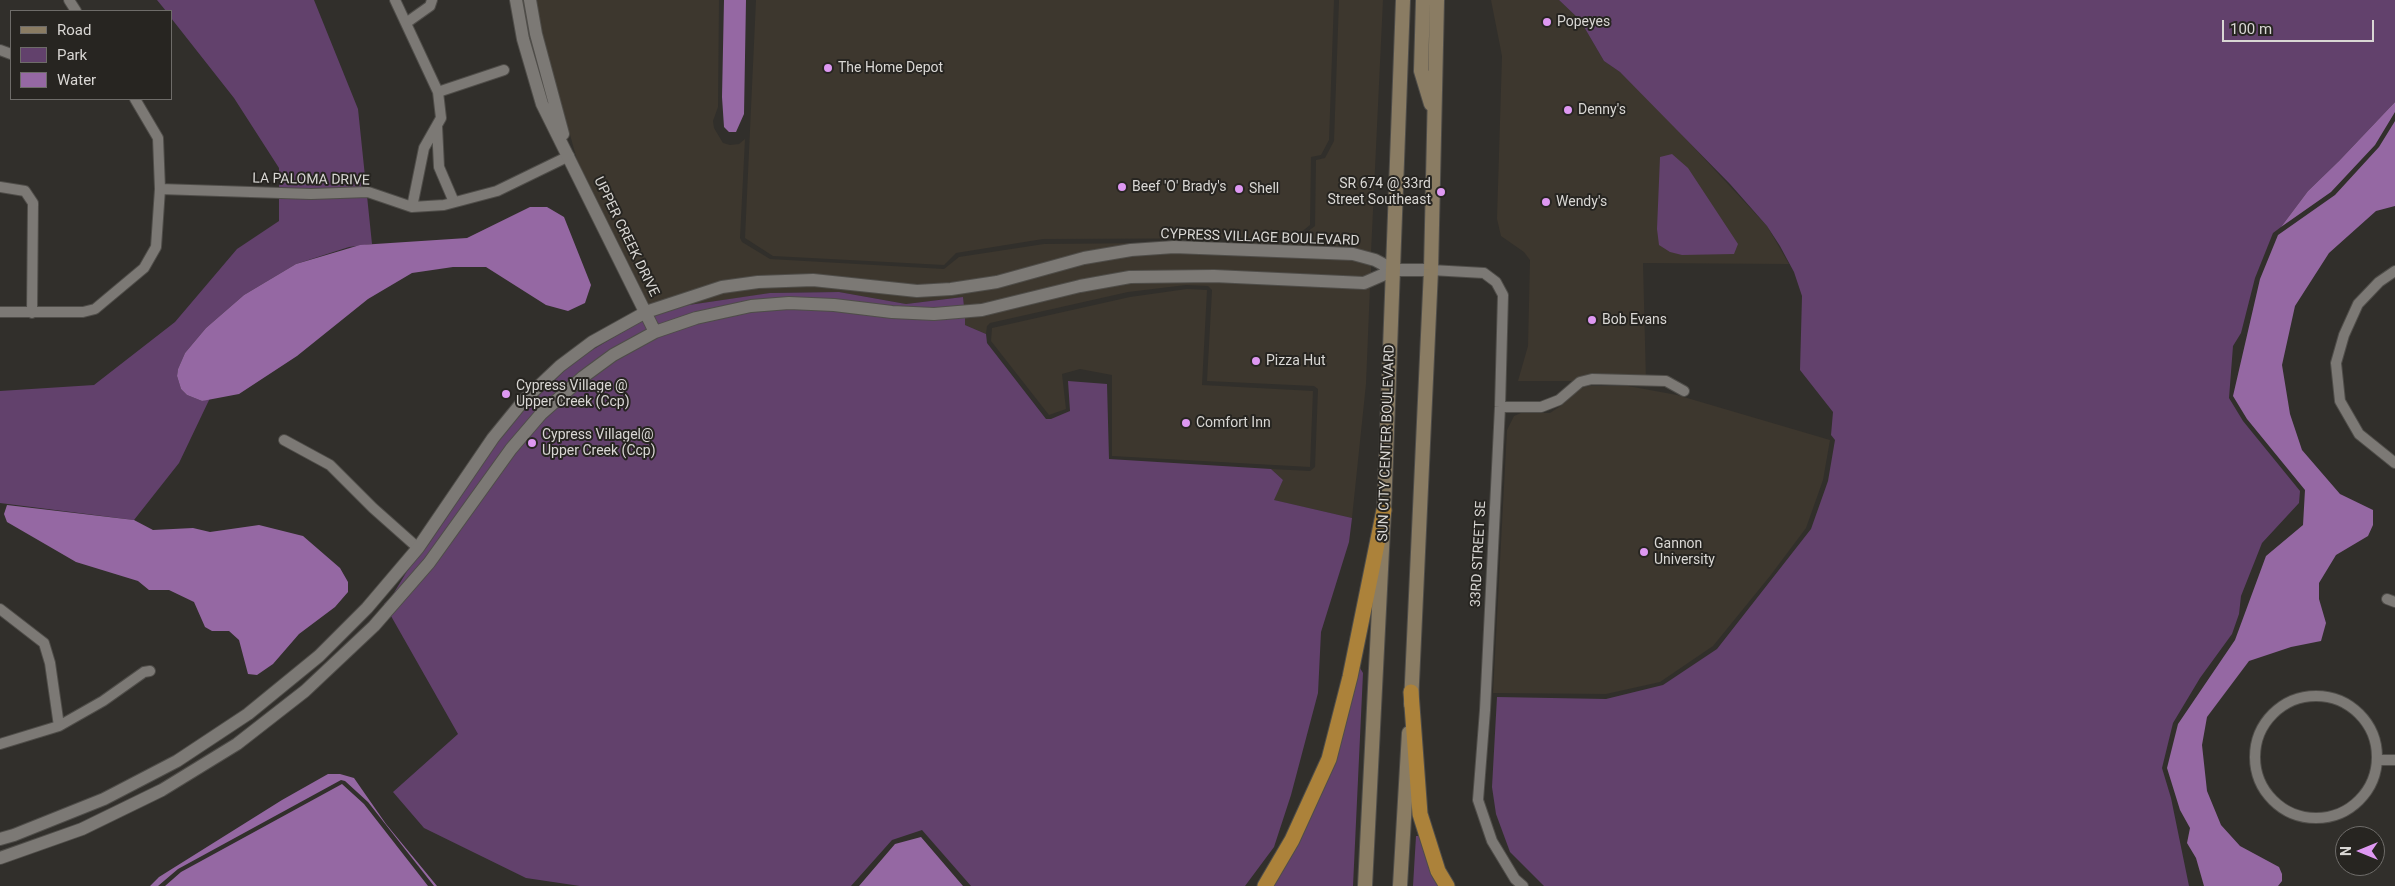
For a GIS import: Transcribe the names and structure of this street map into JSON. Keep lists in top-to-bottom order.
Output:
{
  "streets": {
    "main road": ["SUN CITY CENTER BOULEVARD"],
    "street": [
      "LA PALOMA DRIVE",
      "UPPER CREEK DRIVE",
      "CYPRESS VILLAGE BOULEVARD",
      "33RD STREET SE"
    ]
  },
  "crossings": [
    ["LA PALOMA DRIVE", "UPPER CREEK DRIVE"],
    ["UPPER CREEK DRIVE", "CYPRESS VILLAGE BOULEVARD"],
    ["CYPRESS VILLAGE BOULEVARD", "SUN CITY CENTER BOULEVARD"]
  ],
  "places": [
    "Popeyes",
    "The Home Depot",
    "Denny's",
    "Beef 'O' Brady's",
    "Shell",
    "SR 674 @ 33rd Street Southeast",
    "Wendy's",
    "Bob Evans",
    "Pizza Hut",
    "Cypress Village @ Upper Creek (Ccp)",
    "Comfort Inn",
    "Cypress Villagel@ Upper Creek (Ccp)",
    "Gannon University"
  ],
  "legend": ["Road", "Park", "Water"],
  "scale_bar": "100 m",
  "north": "left"
}
